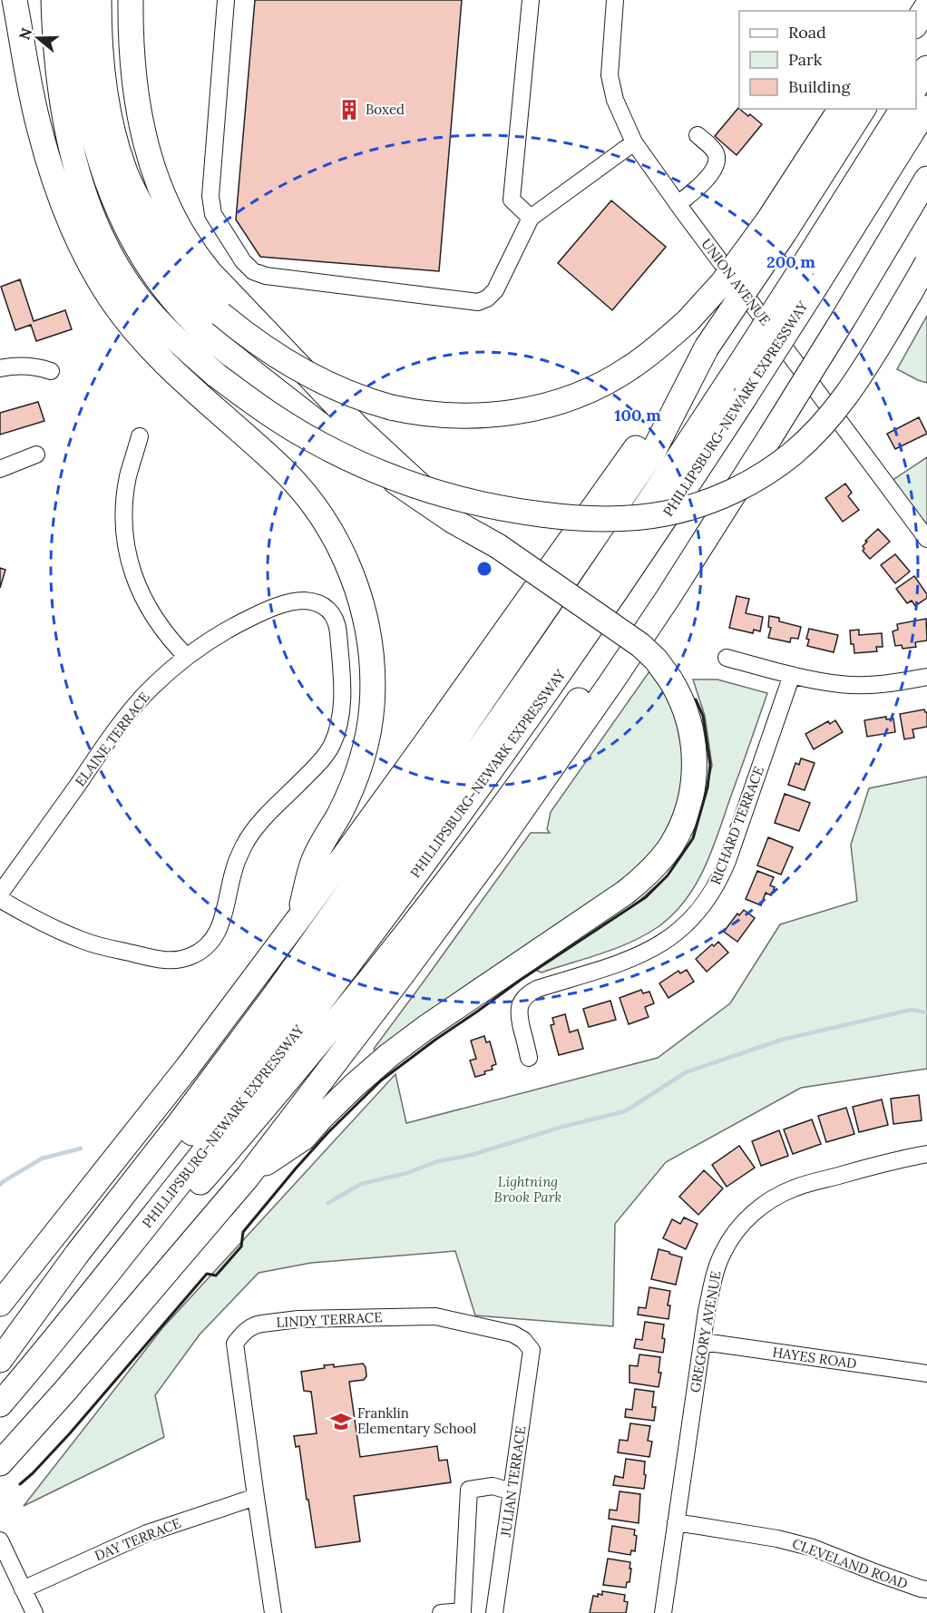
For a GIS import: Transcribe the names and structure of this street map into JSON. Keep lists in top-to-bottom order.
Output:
{
  "streets": {
    "highway": ["PHILLIPSBURG-NEWARK EXPRESSWAY"],
    "street": [
      "UNION AVENUE",
      "ELAINE TERRACE",
      "RICHARD TERRACE",
      "LINDY TERRACE",
      "GREGORY AVENUE",
      "HAYES ROAD",
      "JULIAN TERRACE",
      "DAY TERRACE",
      "CLEVELAND ROAD"
    ]
  },
  "crossings": [
    ["LINDY TERRACE", "JULIAN TERRACE"],
    ["LINDY TERRACE", "DAY TERRACE"],
    ["GREGORY AVENUE", "HAYES ROAD"],
    ["GREGORY AVENUE", "CLEVELAND ROAD"]
  ],
  "parks": ["Lightning Brook Park"],
  "places": {
    "building": ["Boxed"],
    "school or university": ["Franklin Elementary School"]
  },
  "legend": ["Road", "Park", "Building"],
  "north": "left",
  "rings": ["200 m", "100 m"]
}
